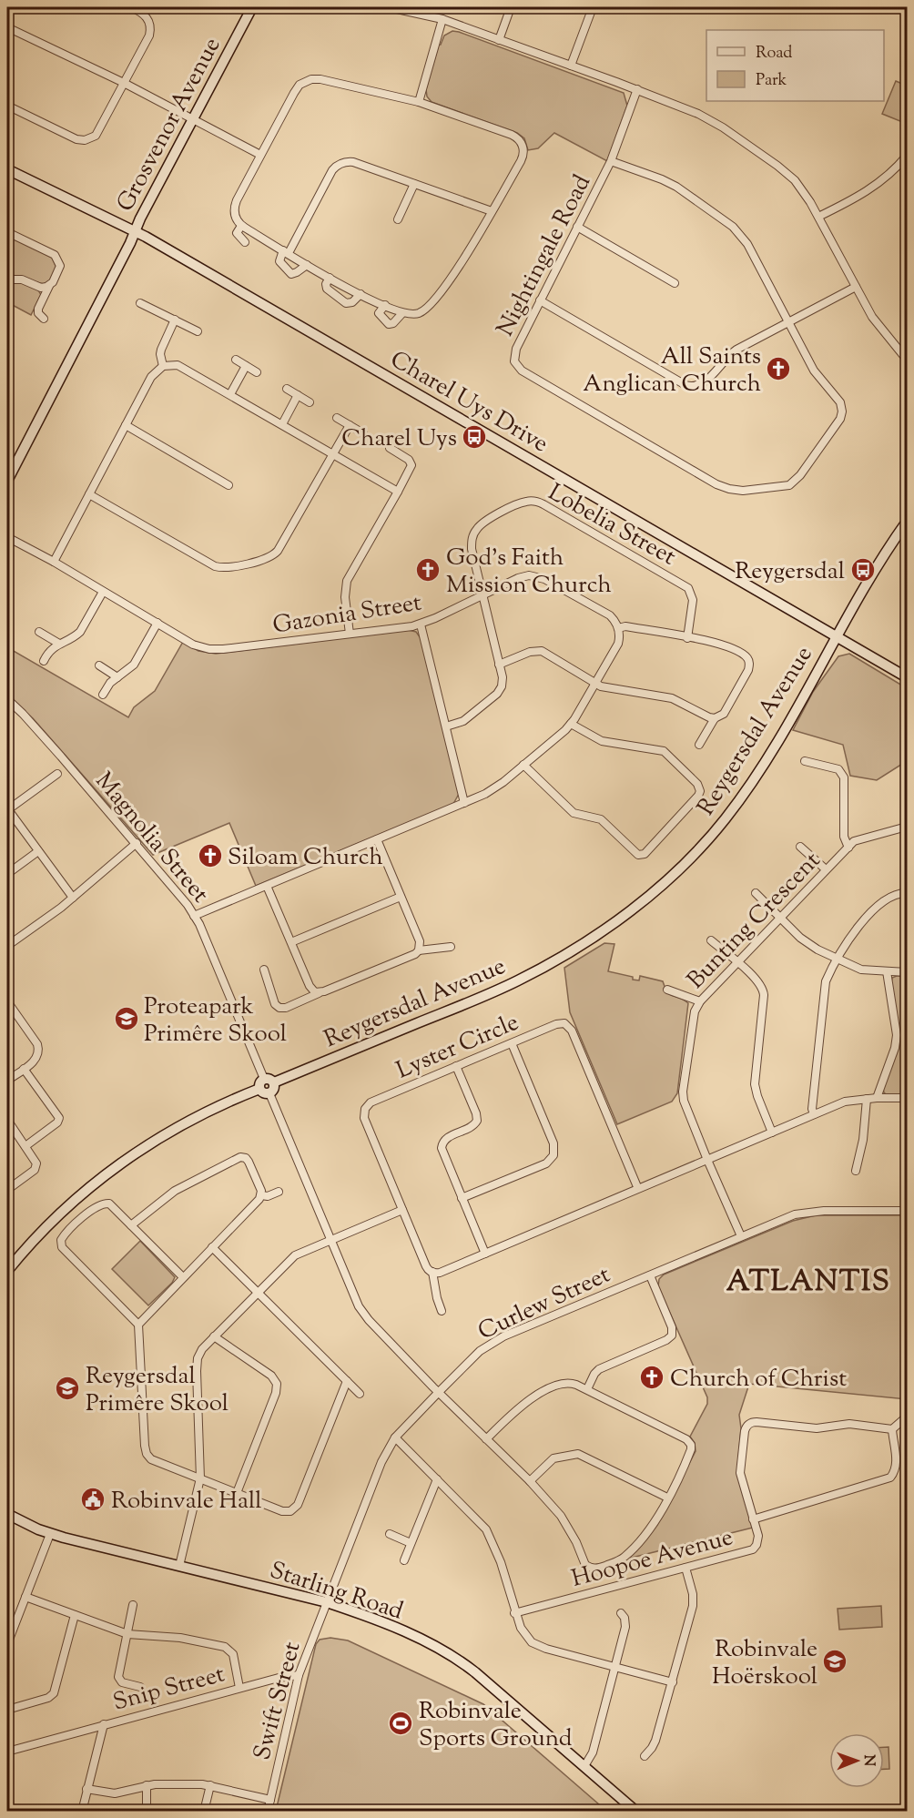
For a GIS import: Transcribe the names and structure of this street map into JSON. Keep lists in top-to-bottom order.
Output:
{
  "streets": {
    "main road": [
      "Grosvenor Avenue",
      "Charel Uys Drive",
      "Reygersdal Avenue",
      "Starling Road"
    ],
    "street": [
      "Nightingale Road",
      "Lobelia Street",
      "Gazonia Street",
      "Magnolia Street",
      "Bunting Crescent",
      "Lyster Circle",
      "Curlew Street",
      "Hoopoe Avenue",
      "Snip Street",
      "Swift Street"
    ]
  },
  "crossings": [
    ["Grosvenor Avenue", "Charel Uys Drive"],
    ["Charel Uys Drive", "Reygersdal Avenue"],
    ["Lobelia Street", "Gazonia Street"],
    ["Reygersdal Avenue", "Magnolia Street"],
    ["Bunting Crescent", "Curlew Street"],
    ["Curlew Street", "Starling Road"],
    ["Curlew Street", "Swift Street"],
    ["Starling Road", "Swift Street"],
    ["Snip Street", "Swift Street"]
  ],
  "districts": ["ATLANTIS"],
  "places": {
    "church": [
      "All Saints Anglican Church",
      "God's Faith Mission Church",
      "Siloam Church",
      "Church of Christ"
    ],
    "bus stop": ["Charel Uys", "Reygersdal"],
    "school or university": ["Proteapark Primêre Skool", "Reygersdal Primêre Skool", "Robinvale Hoërskool"],
    "public building": ["Robinvale Hall"],
    "sports": ["Robinvale Sports Ground"]
  },
  "legend": ["Road", "Park"],
  "north": "right"
}
